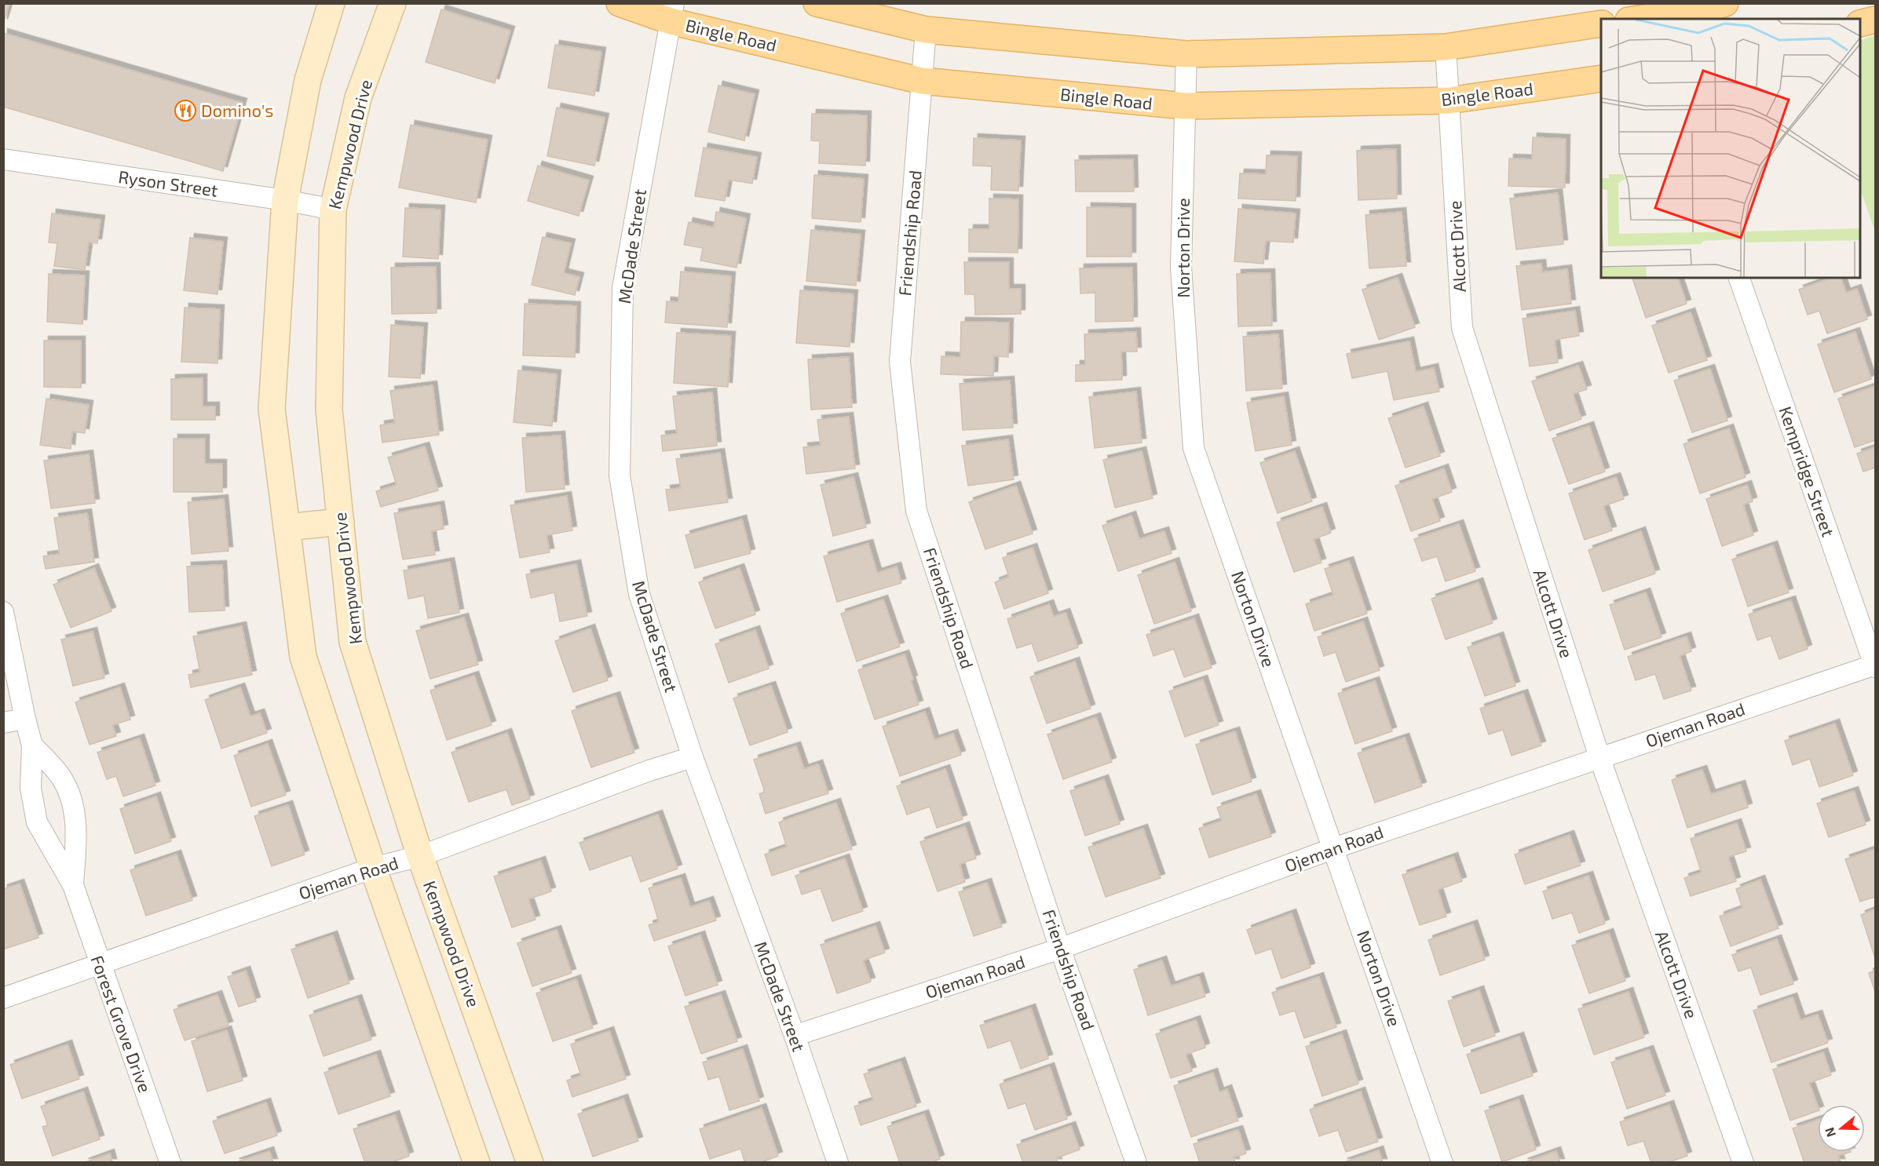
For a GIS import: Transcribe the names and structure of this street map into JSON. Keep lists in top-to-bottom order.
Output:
{
  "streets": {
    "main road": ["Bingle Road", "Kempwood Drive"],
    "street": [
      "Ryson Street",
      "Friendship Road",
      "McDade Street",
      "Alcott Drive",
      "Norton Drive",
      "Kempridge Street",
      "Ojeman Road",
      "Forest Grove Drive"
    ]
  },
  "crossings": [
    ["Bingle Road", "Friendship Road"],
    ["Bingle Road", "McDade Street"],
    ["Bingle Road", "Alcott Drive"],
    ["Bingle Road", "Norton Drive"],
    ["Kempwood Drive", "Ryson Street"],
    ["Kempwood Drive", "Ojeman Road"],
    ["Friendship Road", "Ojeman Road"],
    ["McDade Street", "Ojeman Road"],
    ["Alcott Drive", "Ojeman Road"],
    ["Norton Drive", "Ojeman Road"],
    ["Kempridge Street", "Ojeman Road"],
    ["Ojeman Road", "Forest Grove Drive"]
  ],
  "places": {
    "restaurant": ["Domino's"]
  },
  "north": "left"
}
